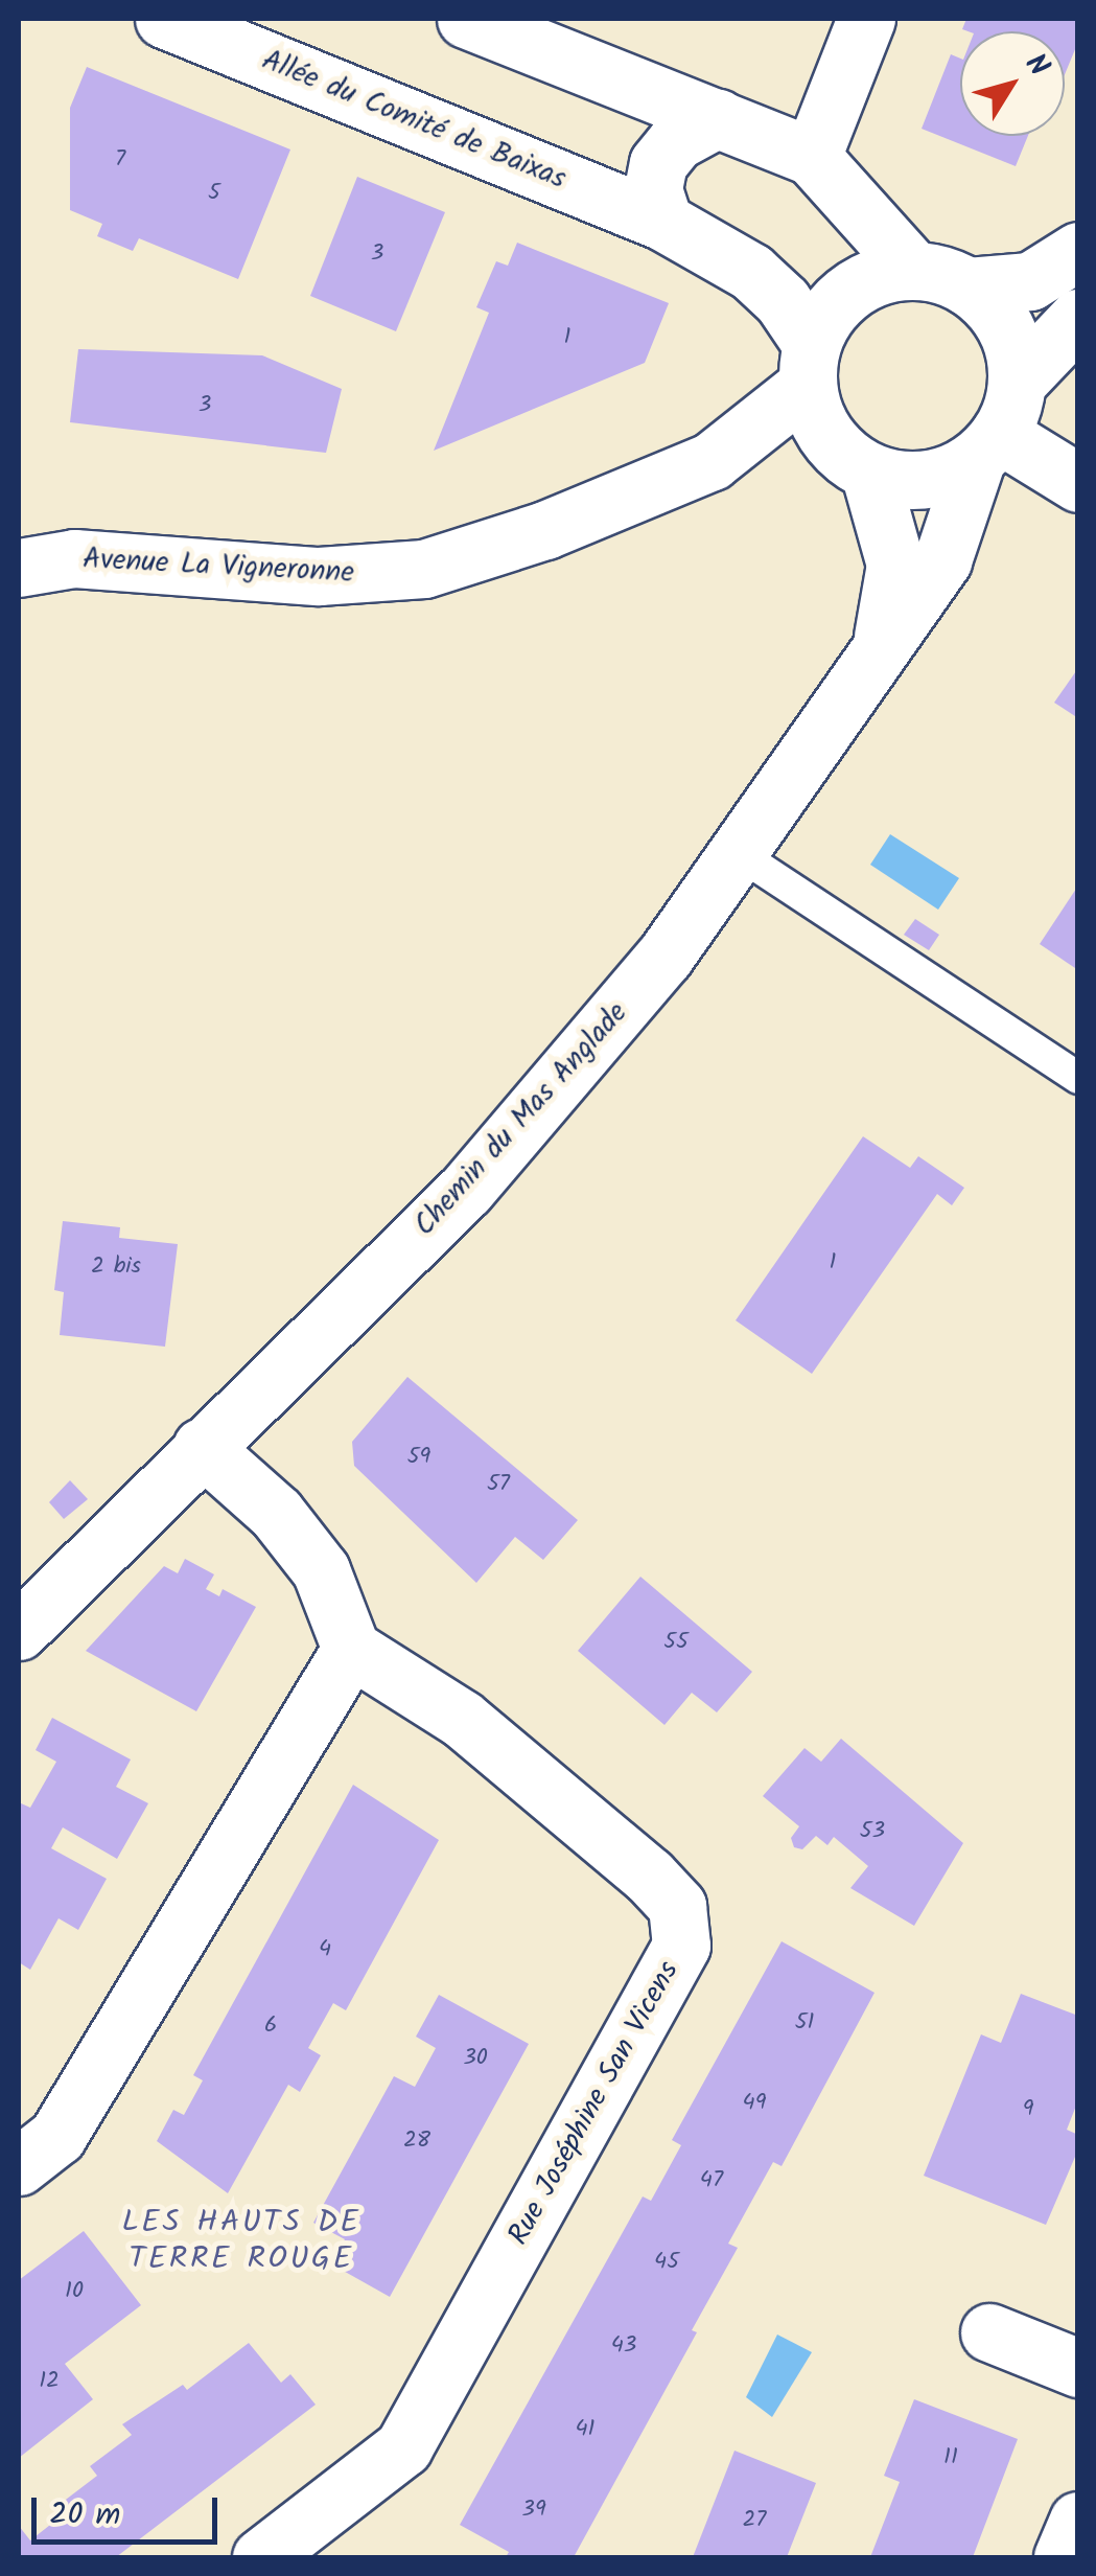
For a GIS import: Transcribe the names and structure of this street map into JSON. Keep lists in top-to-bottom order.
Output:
{
  "streets": {
    "street": [
      "Allée du Comité de Baixas",
      "Avenue La Vigneronne",
      "Chemin du Mas Anglade",
      "Rue Joséphine San Vicens"
    ]
  },
  "crossings": [
    ["Allée du Comité de Baixas", "Avenue La Vigneronne"],
    ["Allée du Comité de Baixas", "Chemin du Mas Anglade"],
    ["Avenue La Vigneronne", "Chemin du Mas Anglade"]
  ],
  "districts": ["LES HAUTS DE TERRE ROUGE"],
  "house_numbers": [
    "7",
    "5",
    "3",
    "1",
    "3",
    "1",
    "2 bis",
    "59",
    "57",
    "55",
    "53",
    "4",
    "51",
    "6",
    "30",
    "49",
    "9",
    "28",
    "47",
    "45",
    "10",
    "43",
    "12",
    "41",
    "11",
    "39",
    "27"
  ],
  "scale_bar": "20 m",
  "north": "top right"
}
